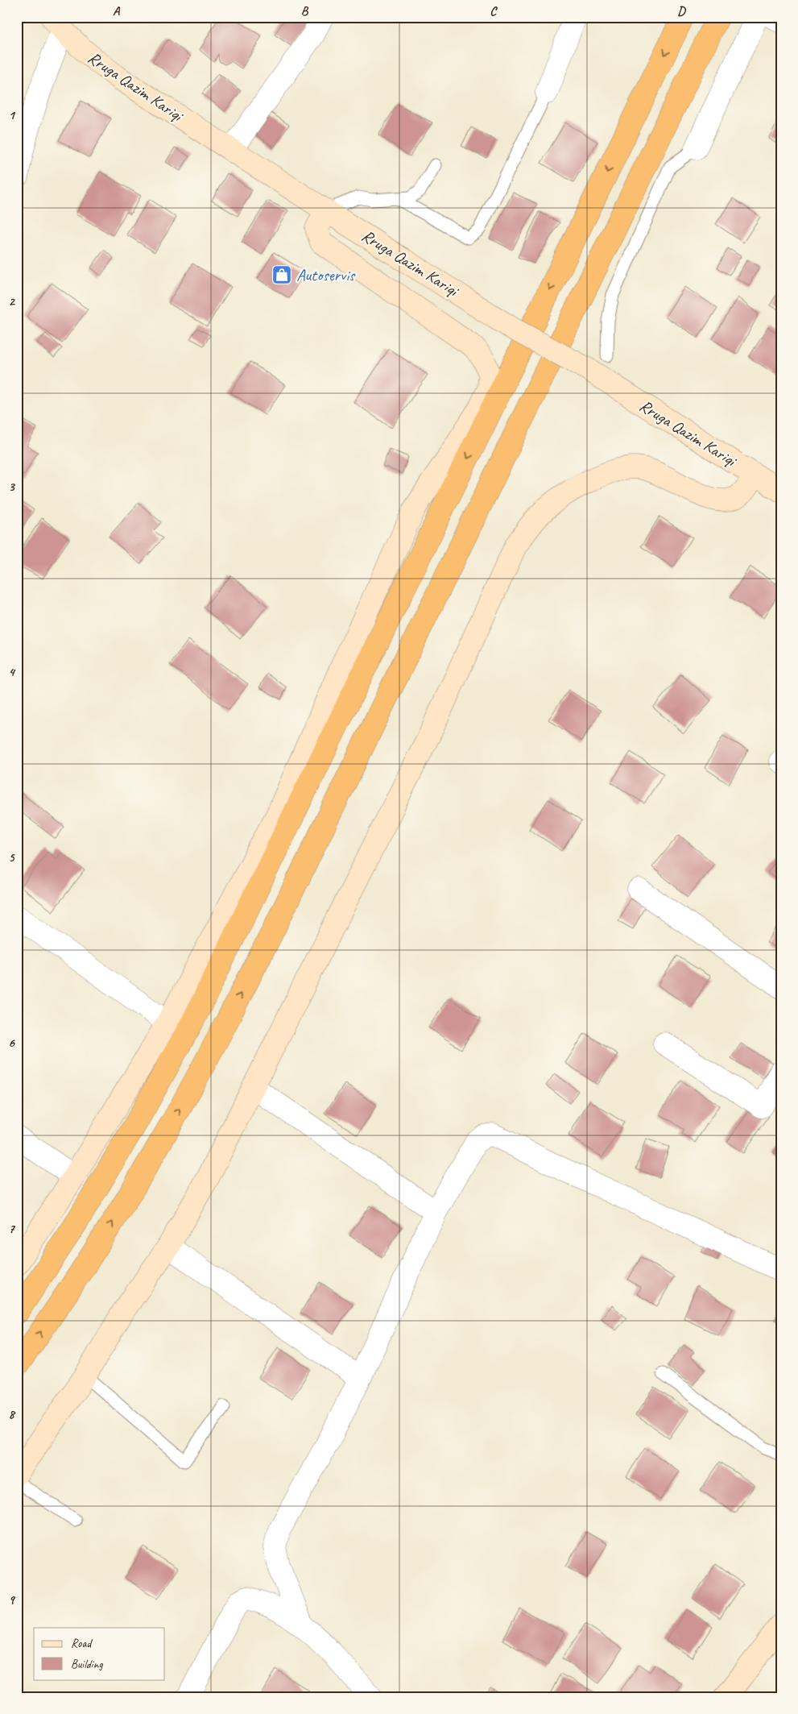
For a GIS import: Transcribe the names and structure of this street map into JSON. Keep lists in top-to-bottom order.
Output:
{
  "streets": {
    "street": ["Rruga Qazim Kariqi"]
  },
  "places": {
    "shop": ["Autoservis"]
  },
  "legend": ["Road", "Building"],
  "grid": {
    "columns": [
      "A",
      "B",
      "C",
      "D"
    ],
    "rows": [
      "1",
      "2",
      "3",
      "4",
      "5",
      "6",
      "7",
      "8",
      "9"
    ]
  }
}
